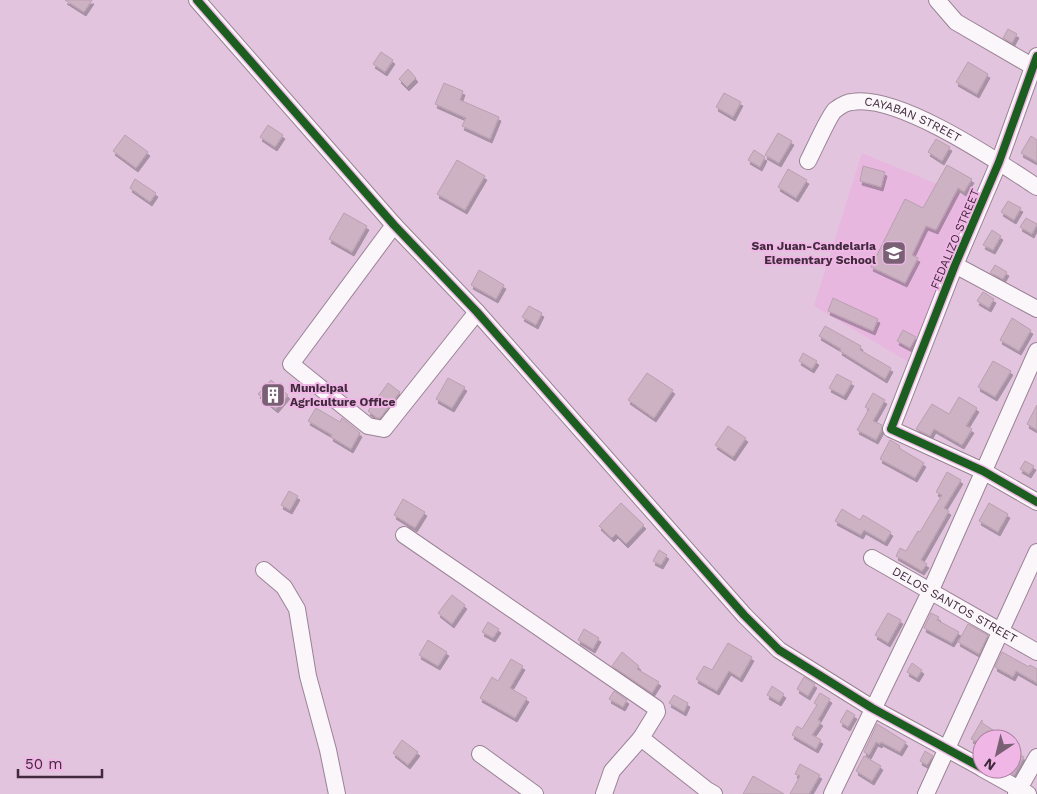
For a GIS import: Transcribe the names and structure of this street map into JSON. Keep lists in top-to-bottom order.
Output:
{
  "streets": {
    "street": ["CAYABAN STREET", "FEDALIZO STREET", "DELOS SANTOS STREET"]
  },
  "crossings": [
    ["CAYABAN STREET", "FEDALIZO STREET"]
  ],
  "places": {
    "school or university": ["San Juan-Candelaria Elementary School"],
    "building": ["Municipal Agriculture Office"]
  },
  "scale_bar": "50 m",
  "north": "bottom left"
}
